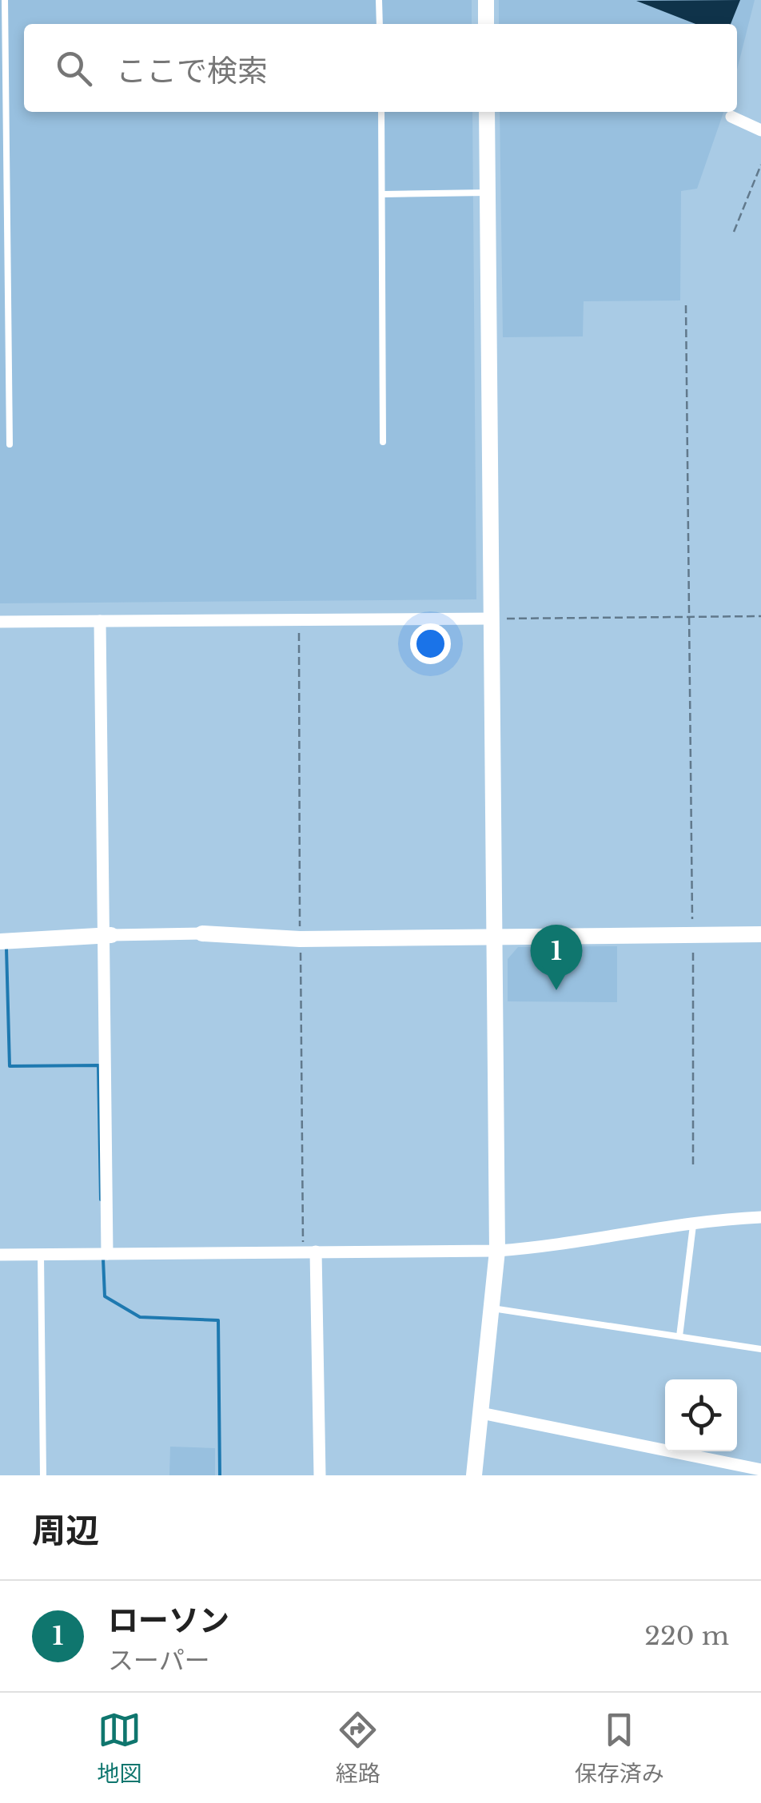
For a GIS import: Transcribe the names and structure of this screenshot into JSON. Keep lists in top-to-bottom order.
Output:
{
  "page": {
    "search": "ここで検索",
    "pins": "1",
    "heading": "周辺",
    "list": [
      {
        "mark": "1",
        "name": "ローソン",
        "note": "スーパー",
        "value": "220 m"
      }
    ],
    "nav": ["地図", "経路", "保存済み"]
  }
}
